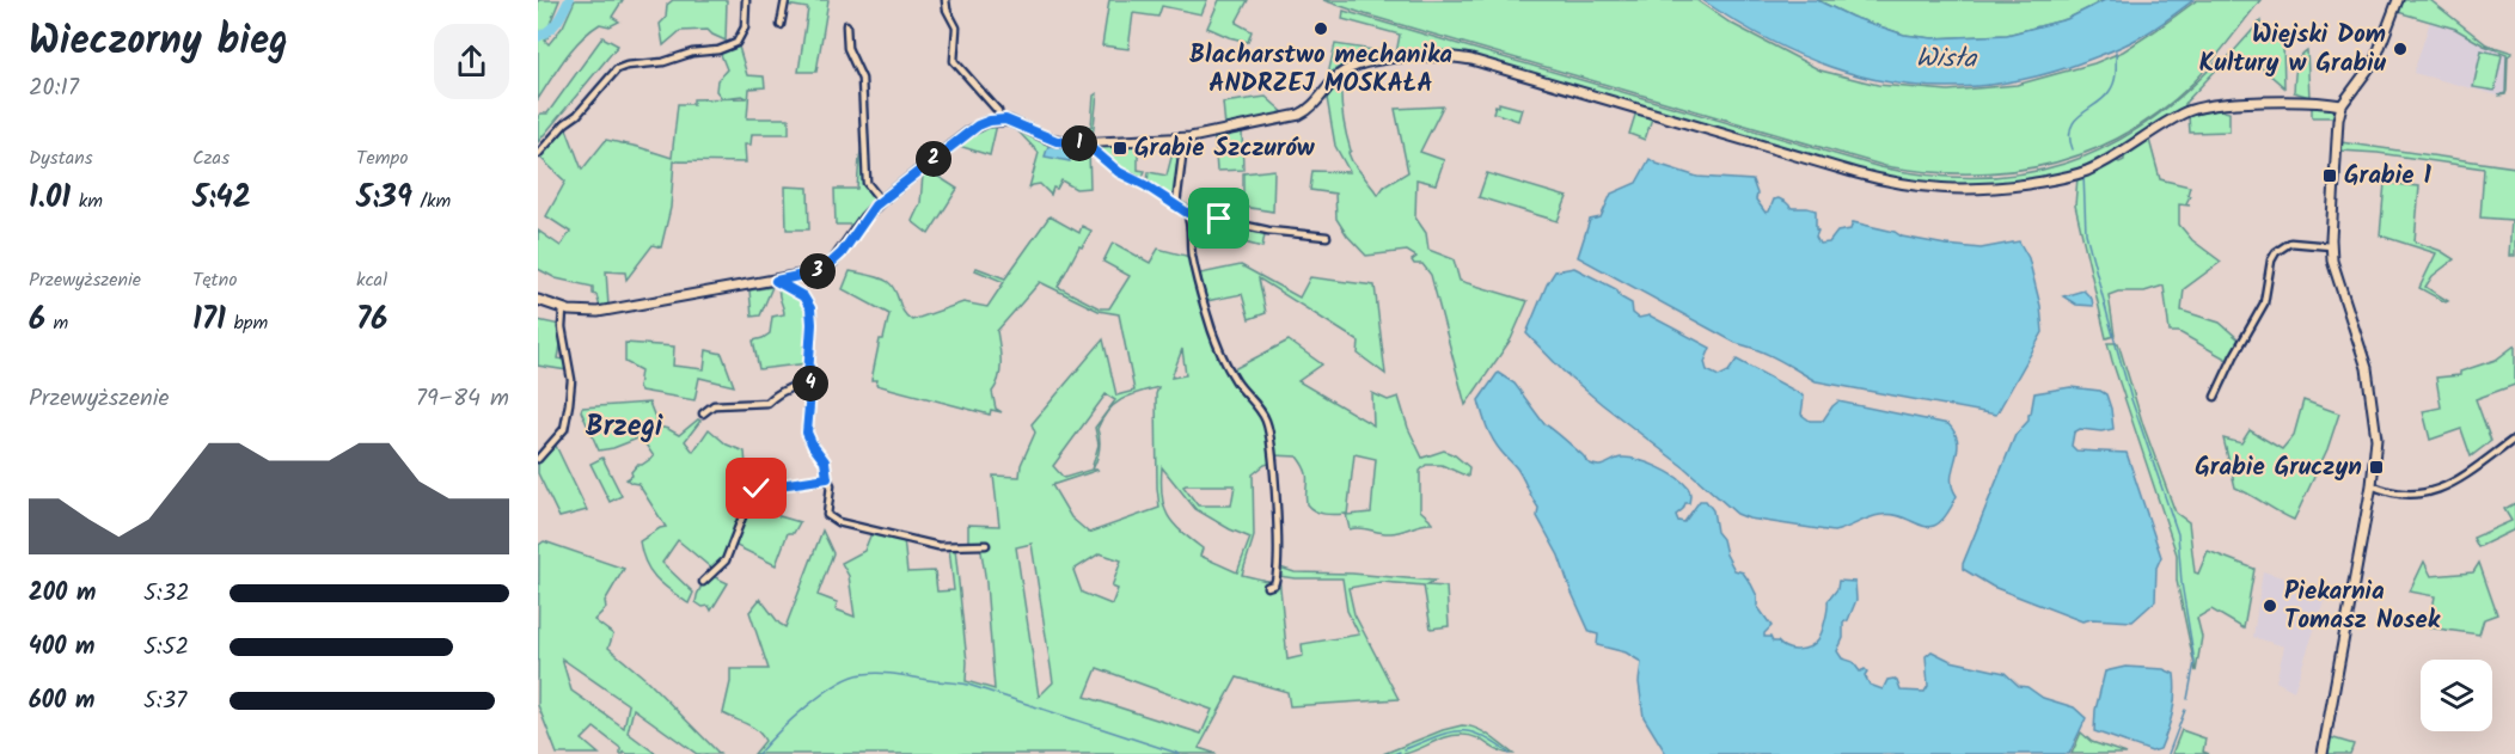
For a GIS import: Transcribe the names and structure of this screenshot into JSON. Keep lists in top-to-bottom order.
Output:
{
  "districts": ["Brzegi"],
  "water": ["Wisła"],
  "places": {
    "other": ["Blacharstwo mechanika ANDRZEJ MOSKAŁA", "Wiejski Dom Kultury w Grabiu", "Piekarnia Tomasz Nosek"],
    "transit": ["Grabie Szczurów", "Grabie 1", "Grabie Gruczyn"]
  },
  "page": {
    "heading": ["Wieczorny bieg", "20:17"],
    "stats": [
      ["Dystans", "1.01 km"],
      ["Czas", "5:42"],
      ["Tempo", "5:39 /km"],
      ["Przewyższenie", "6 m"],
      ["Tętno", "171 bpm"],
      ["kcal", "76"]
    ],
    "pins": [
      "1",
      "2",
      "3",
      "4"
    ],
    "chart": ["Przewyższenie", "79–84 m"],
    "list": [
      {
        "name": "200 m",
        "note": "5:32"
      },
      {
        "name": "400 m",
        "note": "5:52"
      },
      {
        "name": "600 m",
        "note": "5:37"
      }
    ]
  }
}
